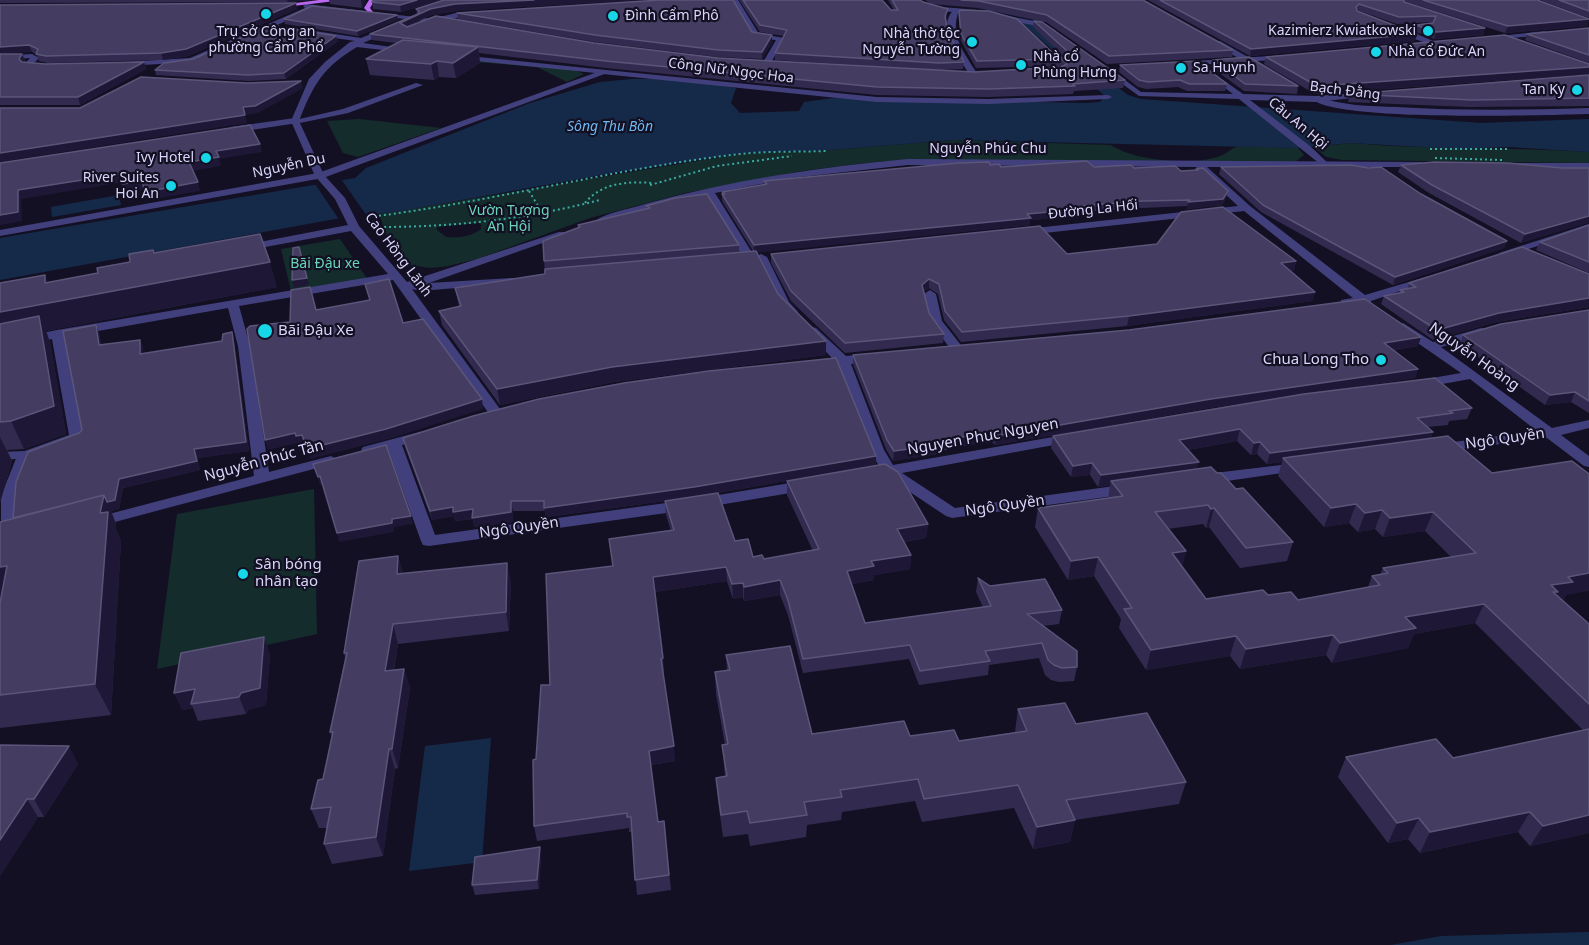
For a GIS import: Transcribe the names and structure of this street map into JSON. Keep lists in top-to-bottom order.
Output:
{
  "streets": {
    "street": [
      "Công Nữ Ngọc Hoa",
      "Bạch Đằng",
      "Cầu An Hội",
      "Nguyễn Phúc Chu",
      "Nguyễn Du",
      "Đường La Hối",
      "Cao Hồng Lãnh",
      "Nguyễn Hoàng",
      "Nguyen Phuc Nguyen",
      "Ngô Quyền",
      "Nguyễn Phúc Tần"
    ]
  },
  "crossings": [
    ["Công Nữ Ngọc Hoa", "Nguyễn Du"],
    ["Bạch Đằng", "Cầu An Hội"],
    ["Cầu An Hội", "Nguyễn Phúc Chu"],
    ["Nguyễn Phúc Chu", "Cao Hồng Lãnh"],
    ["Nguyễn Du", "Cao Hồng Lãnh"],
    ["Nguyễn Hoàng", "Ngô Quyền"],
    ["Nguyen Phuc Nguyen", "Ngô Quyền"],
    ["Ngô Quyền", "Nguyễn Phúc Tần"]
  ],
  "water": ["Sông Thu Bồn"],
  "parks": ["Vườn Tượng An Hội", "Bãi Đậu xe"],
  "places": [
    "Trụ sở Công an phường Cẩm Phổ",
    "Đình Cẩm Phô",
    "Kazimierz Kwiatkowski",
    "Nhà thờ tộc Nguyễn Tường",
    "Nhà cổ Đức An",
    "Nhà cổ Phùng Hưng",
    "Sa Huynh",
    "Tan Ky",
    "Ivy Hotel",
    "River Suites Hoi An",
    "Bãi Đậu Xe",
    "Chua Long Tho",
    "Sân bóng nhân tạo"
  ]
}
